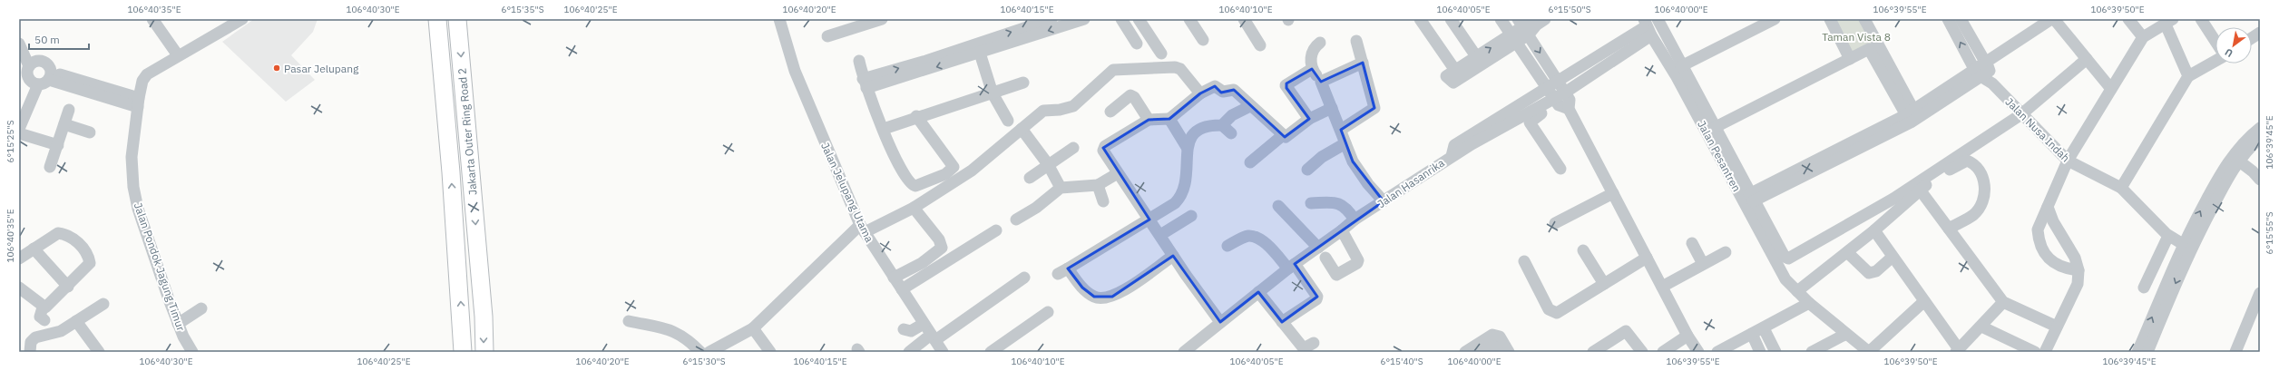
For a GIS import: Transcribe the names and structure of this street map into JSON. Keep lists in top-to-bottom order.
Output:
{
  "streets": {
    "highway": ["Jakarta Outer Ring Road 2"],
    "street": [
      "Jalan Nusa Indah",
      "Jalan Pesantren",
      "Jalan Hasanrika",
      "Jalan Jelupang Utama",
      "Jalan Pondok Jagung Timur"
    ]
  },
  "crossings": [
    ["Jalan Pesantren", "Jalan Hasanrika"]
  ],
  "parks": ["Taman Vista 8"],
  "places": ["Pasar Jelupang"],
  "scale_bar": "50 m",
  "north": "bottom left",
  "coordinates": [
    "106°40'35\"E",
    "106°40'30\"E",
    "6°15'35\"S",
    "106°40'25\"E",
    "106°40'20\"E",
    "106°40'15\"E",
    "106°40'10\"E",
    "106°40'05\"E",
    "6°15'50\"S",
    "106°40'00\"E",
    "106°39'55\"E",
    "106°39'50\"E",
    "6°15'25\"S",
    "106°39'45\"E",
    "6°15'55\"S",
    "6°15'30\"S",
    "6°15'40\"S"
  ]
}
